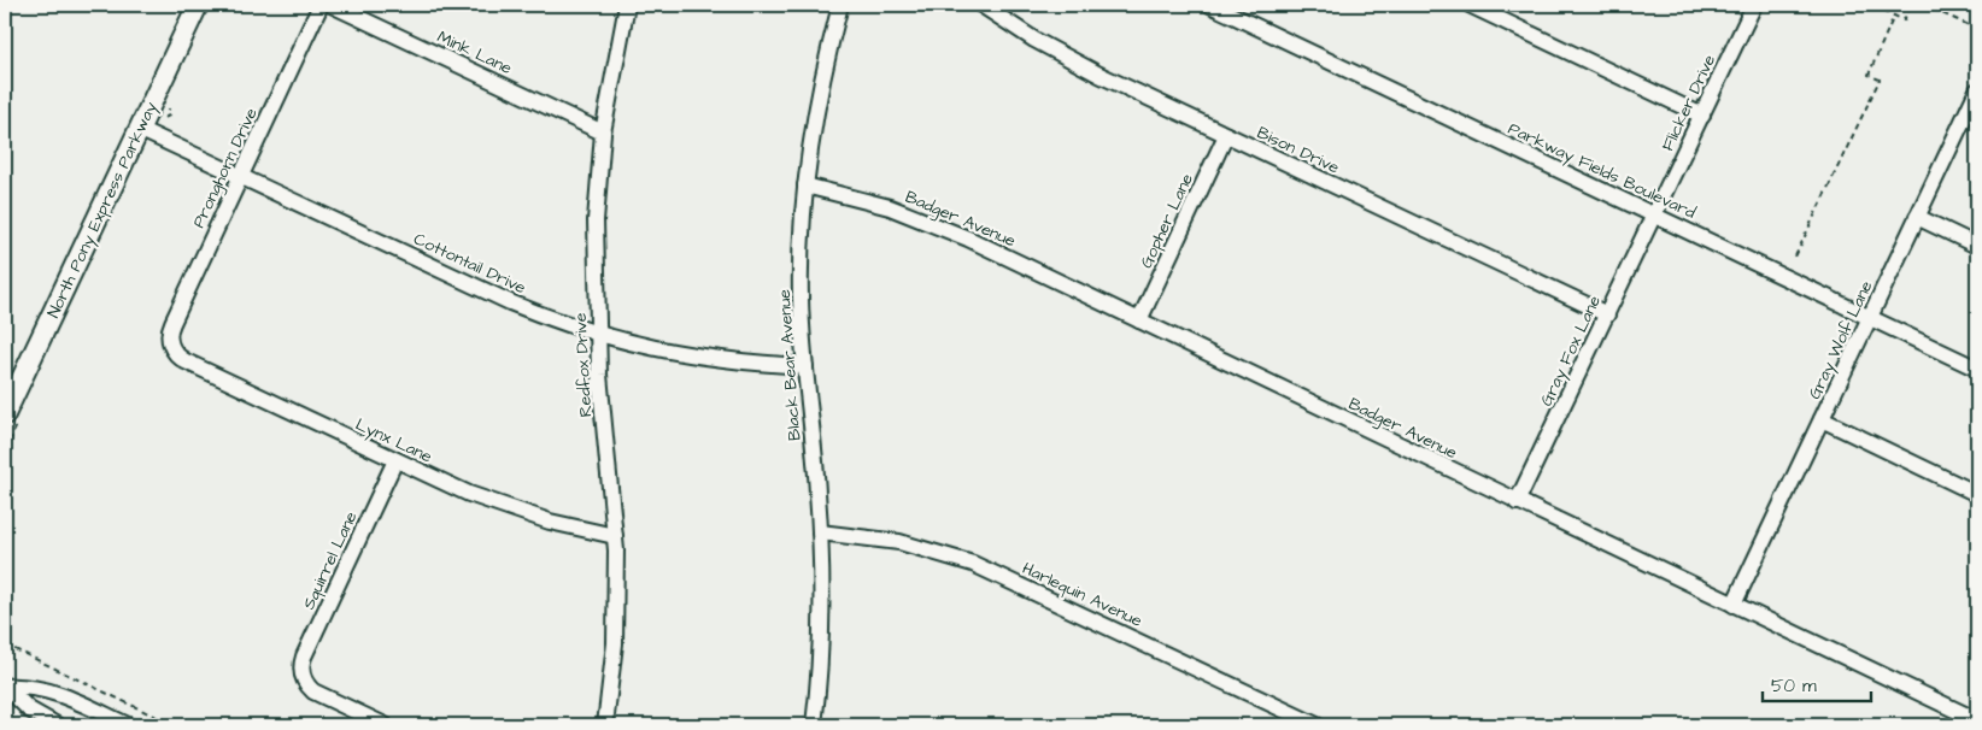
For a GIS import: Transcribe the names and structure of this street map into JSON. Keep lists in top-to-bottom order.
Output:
{
  "streets": {
    "main road": ["North Pony Express Parkway"],
    "street": [
      "Mink Lane",
      "Flicker Drive",
      "Bison Drive",
      "Pronghorn Drive",
      "Parkway Fields Boulevard",
      "Badger Avenue",
      "Gopher Lane",
      "Cottontail Drive",
      "Gray Wolf Lane",
      "Gray Fox Lane",
      "Redfox Drive",
      "Black Bear Avenue",
      "Lynx Lane",
      "Squirrel Lane",
      "Harlequin Avenue"
    ]
  },
  "crossings": [
    ["Mink Lane", "Redfox Drive"],
    ["Flicker Drive", "Parkway Fields Boulevard"],
    ["Flicker Drive", "Gray Fox Lane"],
    ["Bison Drive", "Gopher Lane"],
    ["Bison Drive", "Gray Fox Lane"],
    ["Pronghorn Drive", "Cottontail Drive"],
    ["Pronghorn Drive", "Lynx Lane"],
    ["Parkway Fields Boulevard", "Gray Wolf Lane"],
    ["Parkway Fields Boulevard", "Gray Fox Lane"],
    ["North Pony Express Parkway", "Cottontail Drive"],
    ["Badger Avenue", "Gopher Lane"],
    ["Badger Avenue", "Gray Wolf Lane"],
    ["Badger Avenue", "Gray Fox Lane"],
    ["Badger Avenue", "Black Bear Avenue"],
    ["Cottontail Drive", "Redfox Drive"],
    ["Cottontail Drive", "Black Bear Avenue"],
    ["Redfox Drive", "Lynx Lane"],
    ["Black Bear Avenue", "Harlequin Avenue"],
    ["Lynx Lane", "Squirrel Lane"]
  ],
  "scale_bar": "50 m"
}
